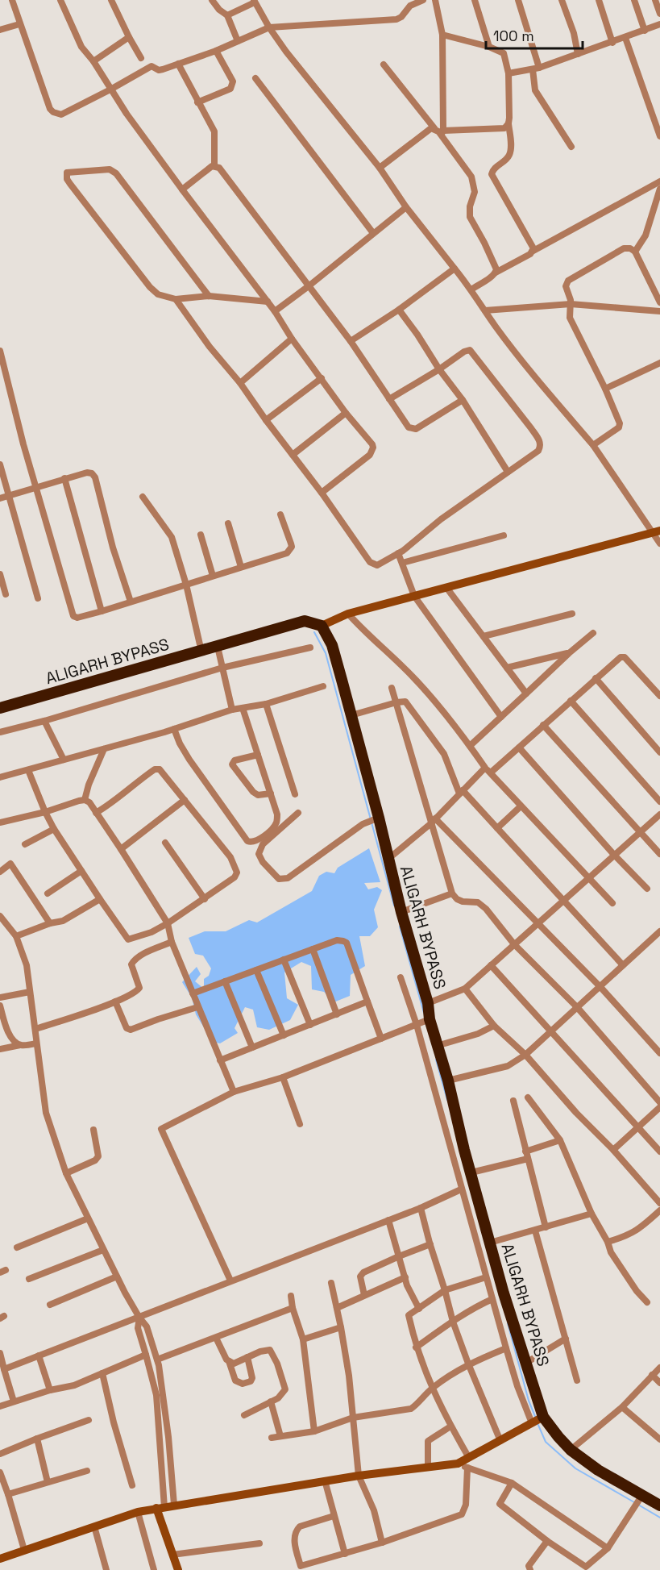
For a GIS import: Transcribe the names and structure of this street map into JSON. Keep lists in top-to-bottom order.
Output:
{
  "streets": {
    "highway": ["ALIGARH BYPASS"]
  },
  "scale_bar": "100 m"
}
